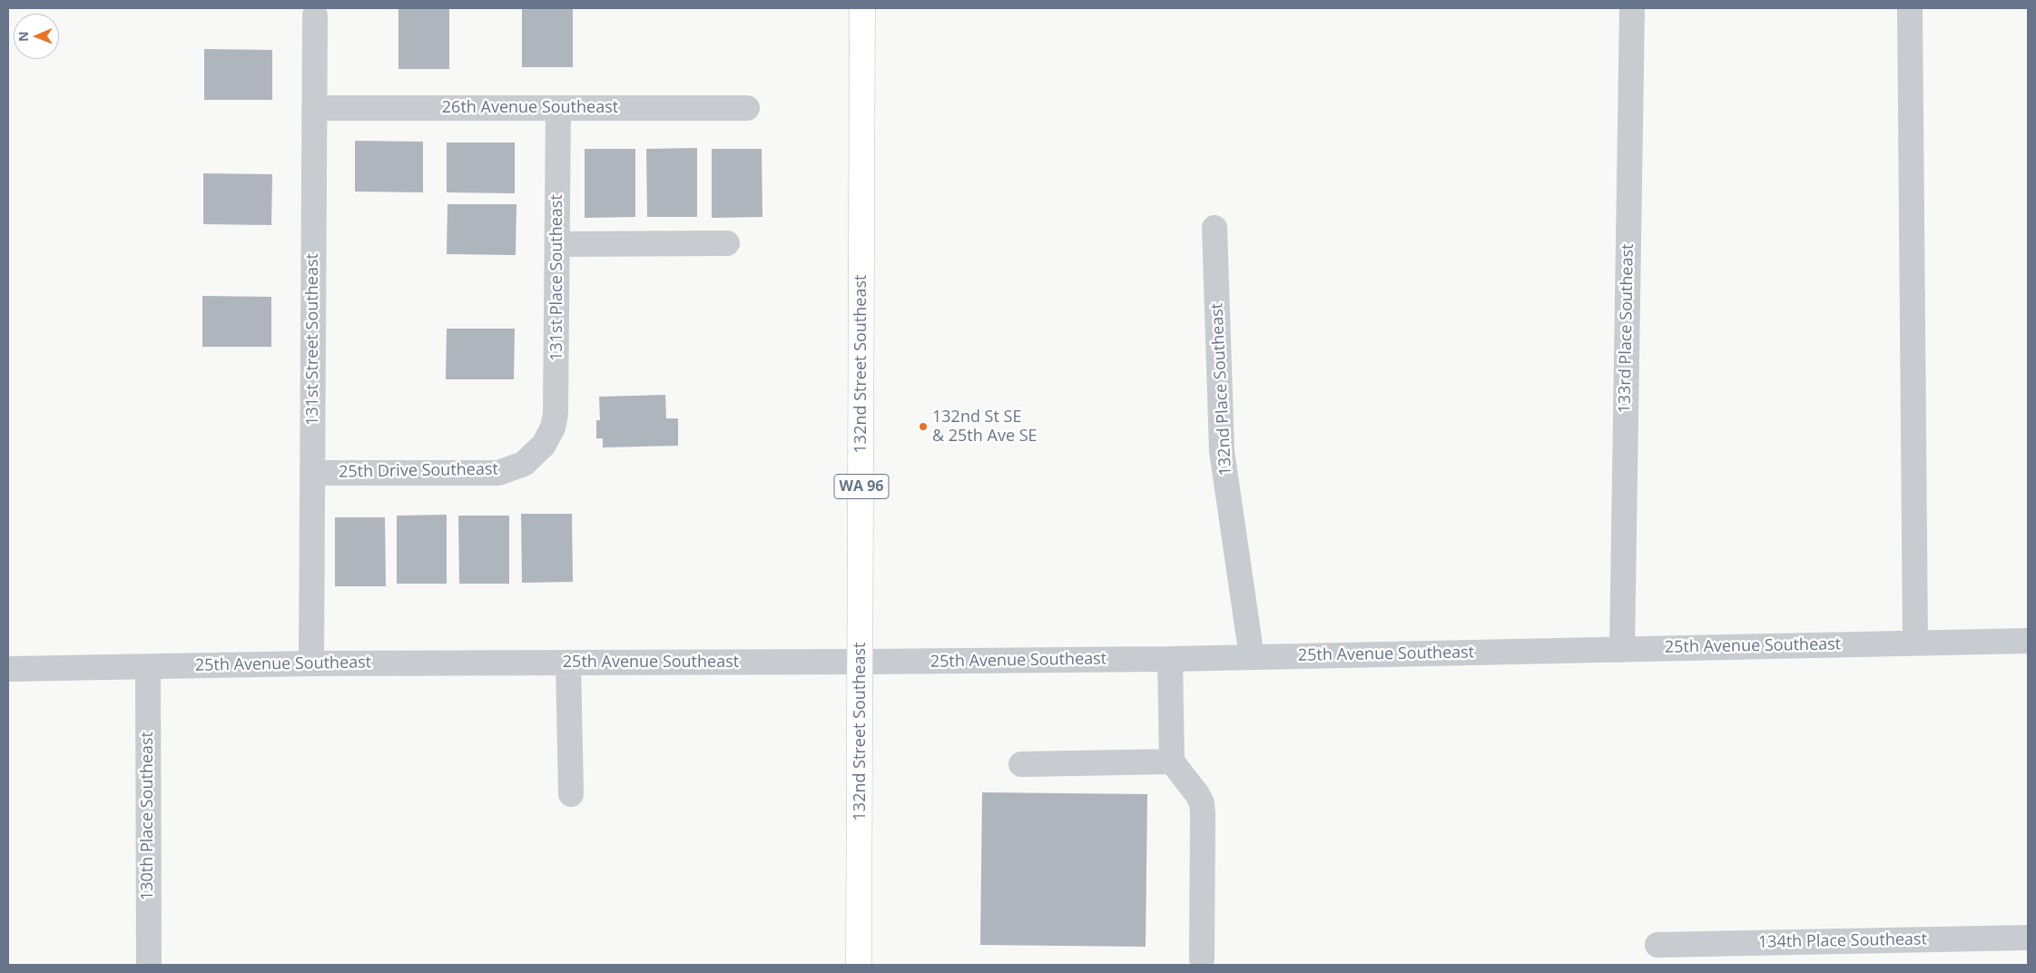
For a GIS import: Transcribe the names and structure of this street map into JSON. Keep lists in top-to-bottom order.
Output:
{
  "streets": {
    "main road": ["132nd Street Southeast", "WA 96"],
    "street": [
      "26th Avenue Southeast",
      "131st Place Southeast",
      "133rd Place Southeast",
      "131st Street Southeast",
      "132nd Place Southeast",
      "25th Drive Southeast",
      "25th Avenue Southeast",
      "130th Place Southeast",
      "134th Place Southeast"
    ]
  },
  "crossings": [
    ["26th Avenue Southeast", "131st Place Southeast"],
    ["26th Avenue Southeast", "131st Street Southeast"],
    ["131st Place Southeast", "25th Drive Southeast"],
    ["133rd Place Southeast", "25th Avenue Southeast"],
    ["131st Street Southeast", "25th Drive Southeast"],
    ["131st Street Southeast", "25th Avenue Southeast"],
    ["132nd Street Southeast", "25th Avenue Southeast"],
    ["132nd Place Southeast", "25th Avenue Southeast"],
    ["25th Avenue Southeast", "130th Place Southeast"]
  ],
  "places": ["132nd St SE & 25th Ave SE"],
  "north": "left"
}
